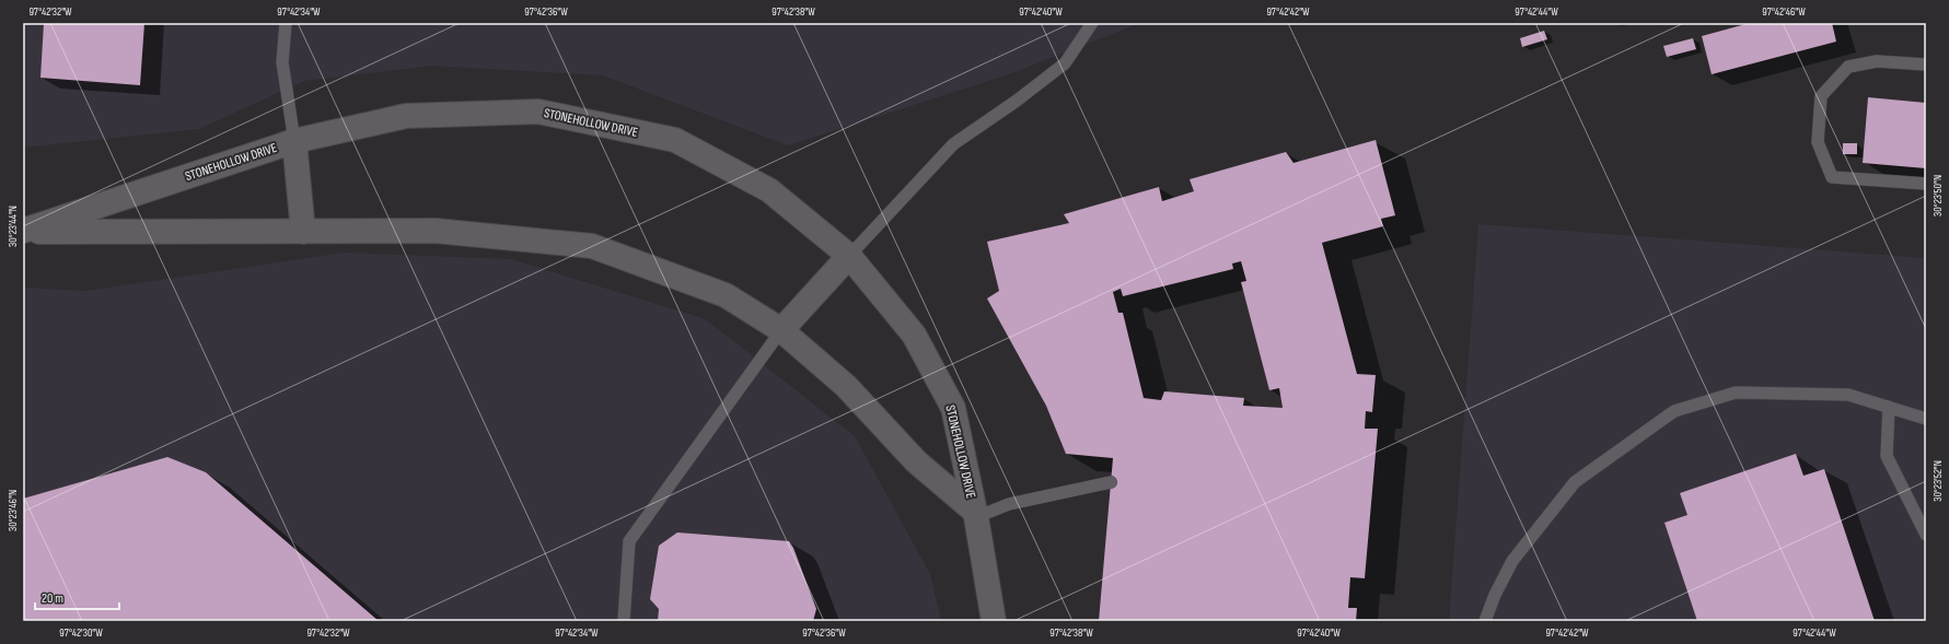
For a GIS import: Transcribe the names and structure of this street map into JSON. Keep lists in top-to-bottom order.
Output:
{
  "streets": {
    "street": ["STONEHOLLOW DRIVE"]
  },
  "scale_bar": "20 m",
  "coordinates": [
    "97°42'32\"W",
    "97°42'34\"W",
    "97°42'36\"W",
    "97°42'38\"W",
    "97°42'40\"W",
    "97°42'42\"W",
    "97°42'44\"W",
    "97°42'46\"W",
    "30°23'50\"N",
    "30°23'44\"N",
    "30°23'52\"N",
    "30°23'46\"N",
    "97°42'30\"W"
  ]
}
